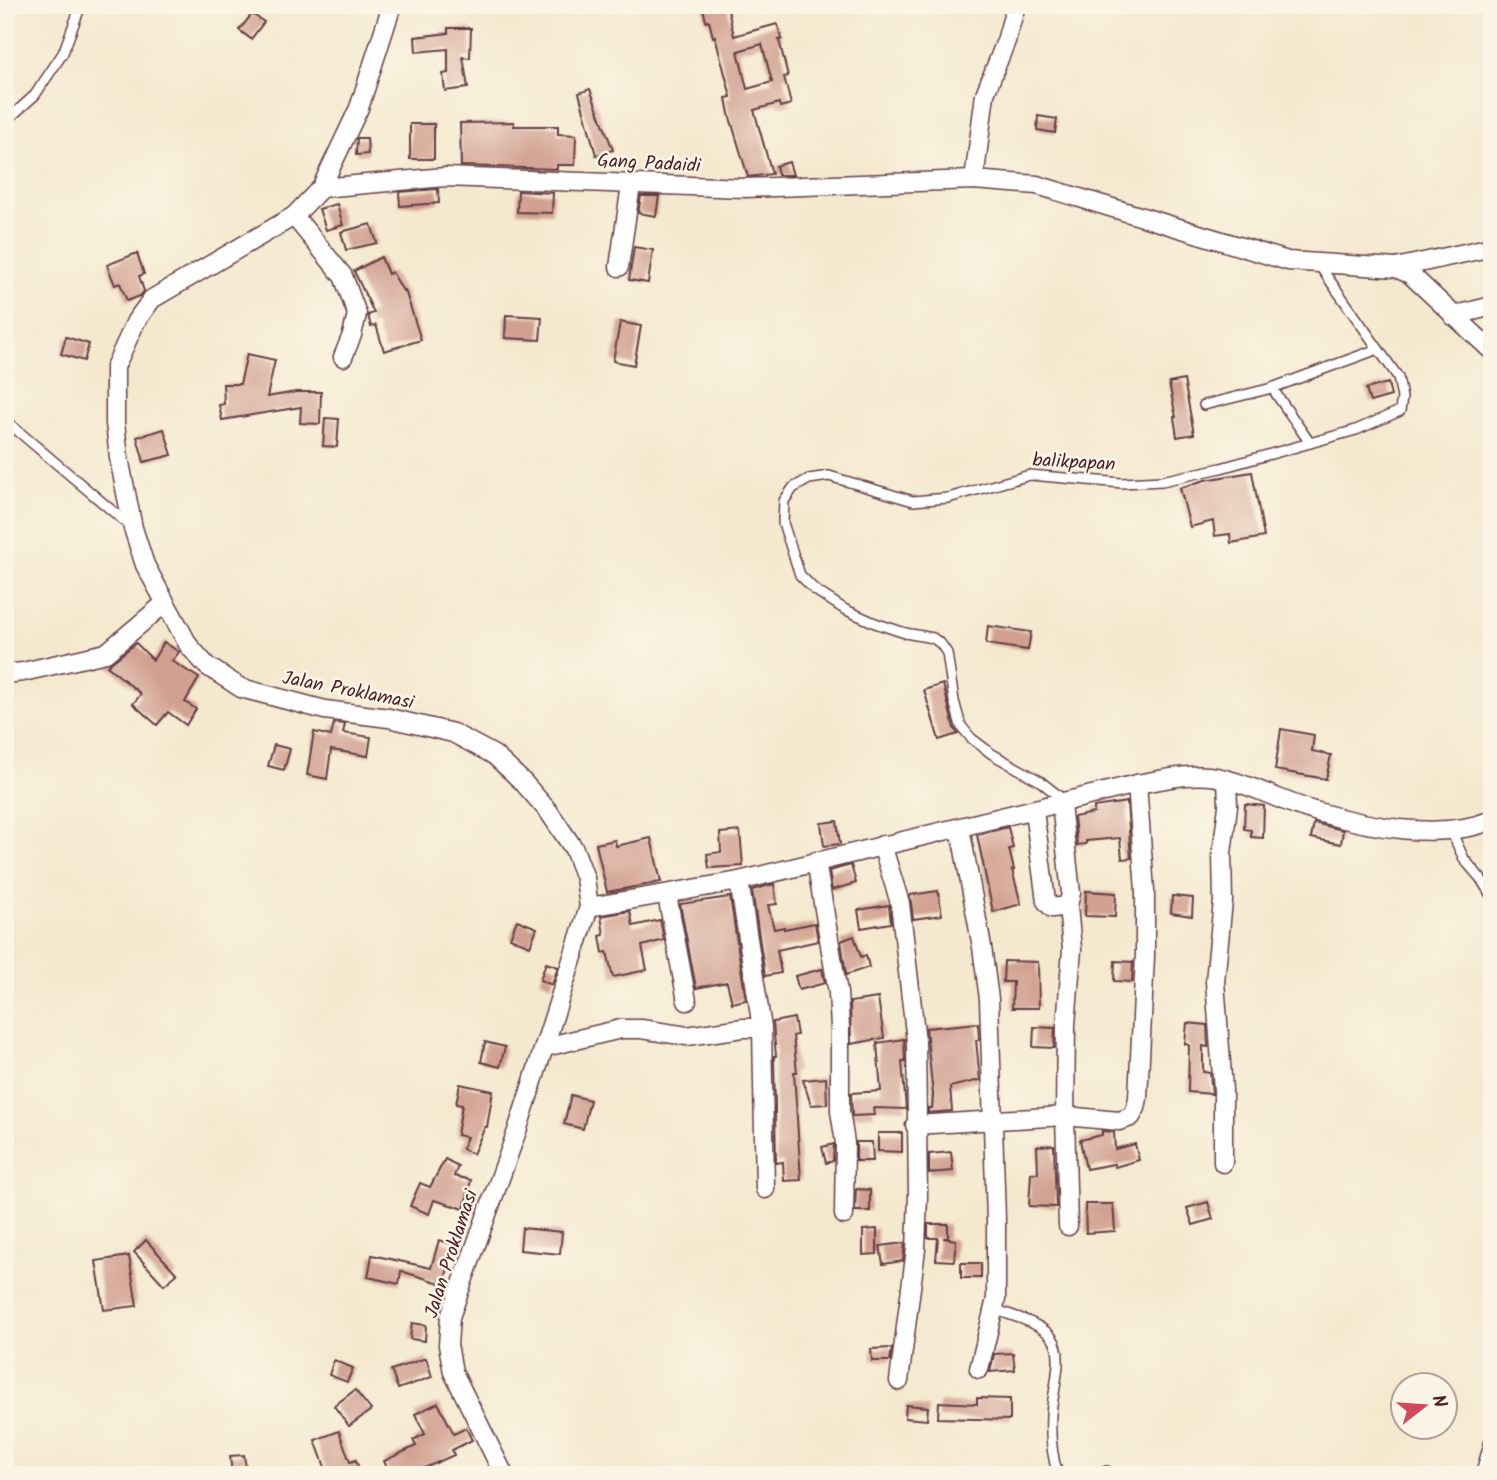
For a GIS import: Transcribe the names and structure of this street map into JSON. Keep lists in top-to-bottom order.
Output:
{
  "streets": {
    "street": ["Gang Padaidi", "Jalan Proklamasi"],
    "lane": ["balikpapan"]
  },
  "crossings": [
    ["Gang Padaidi", "balikpapan"],
    ["Gang Padaidi", "Jalan Proklamasi"]
  ],
  "north": "right"
}
